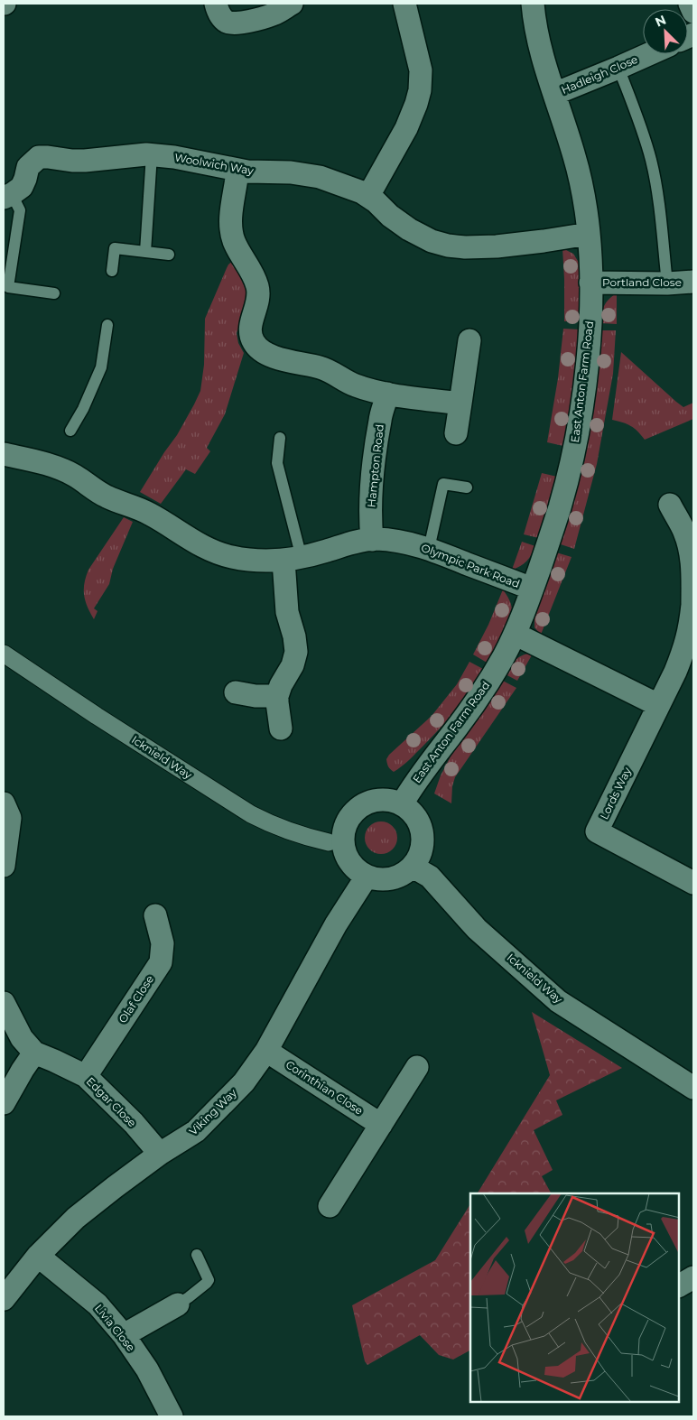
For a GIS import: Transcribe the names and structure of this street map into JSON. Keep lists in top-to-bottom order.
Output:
{
  "streets": {
    "street": [
      "Hadleigh Close",
      "Woolwich Way",
      "Portland Close",
      "East Anton Farm Road",
      "Hampton Road",
      "Olympic Park Road",
      "Icknield Way",
      "Lords Way",
      "Olaf Close",
      "Corinthian Close",
      "Edgar Close",
      "Viking Way",
      "Livia Close"
    ]
  },
  "crossings": [
    ["Hadleigh Close", "East Anton Farm Road"],
    ["Woolwich Way", "East Anton Farm Road"],
    ["Portland Close", "East Anton Farm Road"],
    ["East Anton Farm Road", "Olympic Park Road"],
    ["East Anton Farm Road", "Icknield Way"],
    ["East Anton Farm Road", "Viking Way"],
    ["Hampton Road", "Olympic Park Road"],
    ["Icknield Way", "Viking Way"],
    ["Olaf Close", "Edgar Close"],
    ["Corinthian Close", "Viking Way"],
    ["Edgar Close", "Viking Way"],
    ["Viking Way", "Livia Close"]
  ],
  "north": "top left"
}
